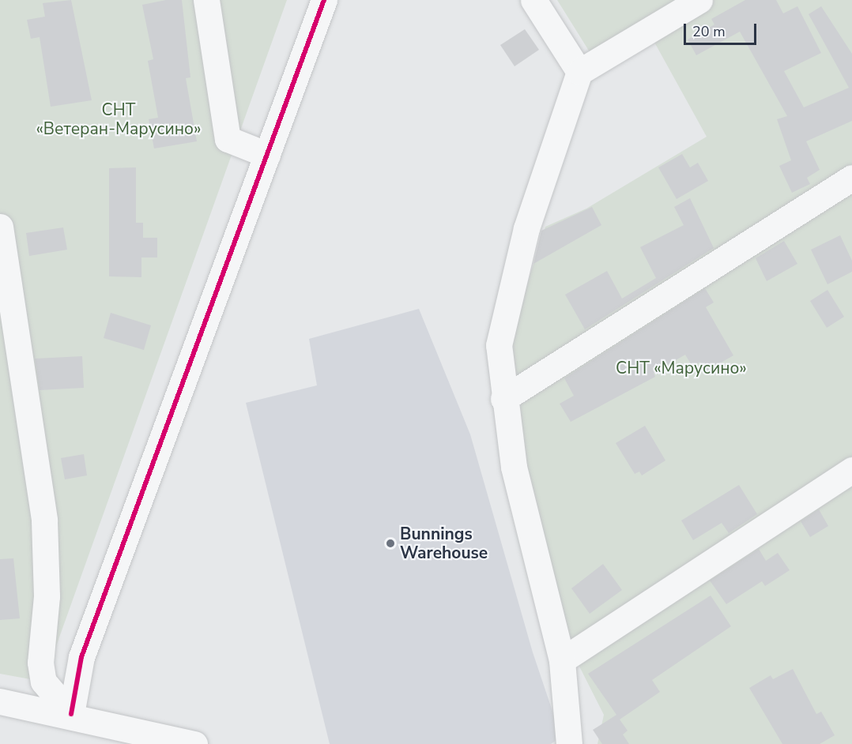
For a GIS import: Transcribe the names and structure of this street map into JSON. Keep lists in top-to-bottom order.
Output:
{
  "parks": ["СНТ «Ветеран-Марусино»", "СНТ «Марусино»"],
  "places": ["Bunnings Warehouse"],
  "scale_bar": "20 m"
}
